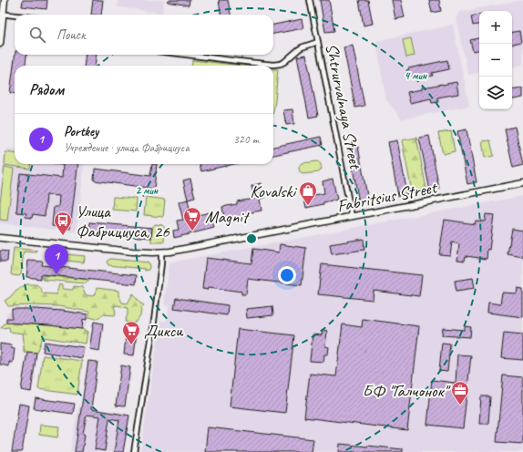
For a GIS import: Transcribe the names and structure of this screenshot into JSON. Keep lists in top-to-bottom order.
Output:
{
  "streets": {
    "main road": ["Fabritsius Street"],
    "street": ["Shtrurvalnaya Street"]
  },
  "crossings": [
    ["Shtrurvalnaya Street", "Fabritsius Street"]
  ],
  "places": {
    "shop": ["Kovalski"],
    "supermarket": ["Magnit", "Дикси"],
    "bus stop": ["Улица Фабрициуса, 26"],
    "office": ["БФ \"Галчонок\""]
  },
  "page": {
    "map_buttons": ["+", "−"],
    "search": "Поиск",
    "heading": "Рядом",
    "list": [
      {
        "mark": "1",
        "name": "Portkey",
        "note": "Учреждение · улица Фабрициуса",
        "value": "320 m"
      }
    ],
    "pins": "1"
  },
  "rings": ["4 мин", "2 мин"]
}
